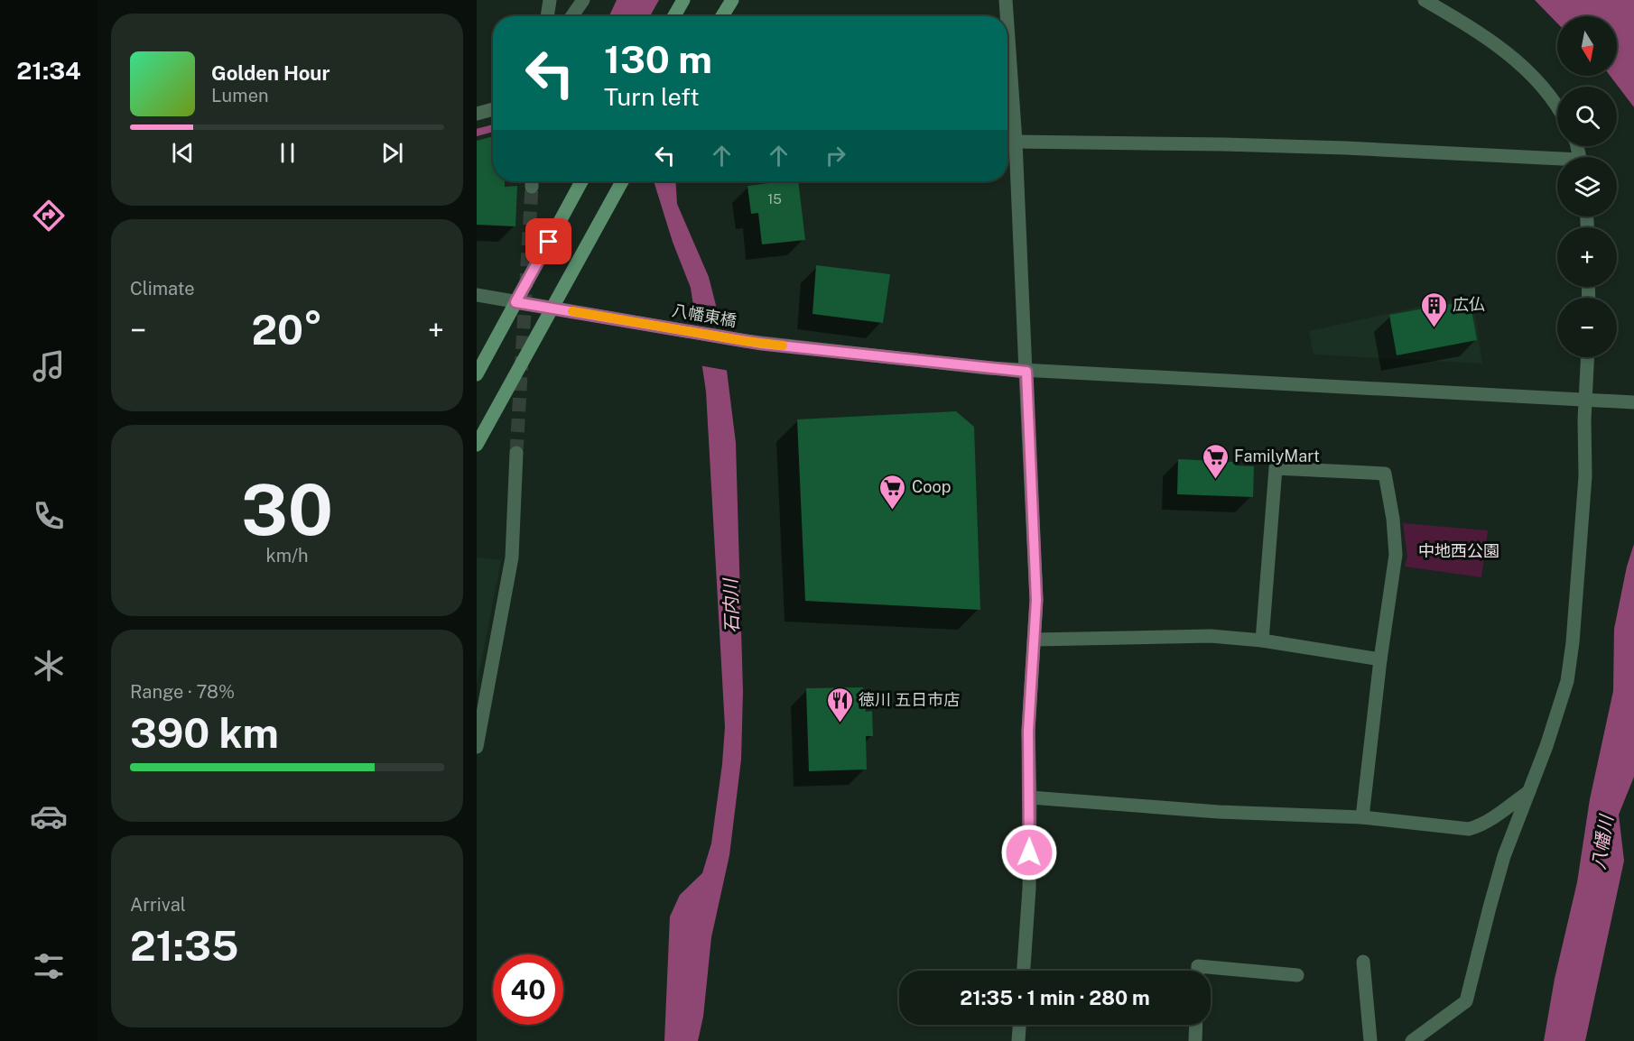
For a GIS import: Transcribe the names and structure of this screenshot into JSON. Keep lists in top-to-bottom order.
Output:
{
  "streets": {
    "street": ["八幡東橋"]
  },
  "water": ["石内川", "八幡川"],
  "parks": ["中地西公園"],
  "places": {
    "building": ["広仏"],
    "supermarket": ["FamilyMart", "Coop"],
    "restaurant": ["徳川 五日市店"]
  },
  "house_numbers": ["15"],
  "north": "bottom",
  "page": {
    "tabs": "21:34",
    "map_buttons": ["+", "−"],
    "turn": ["130 m", "Turn left"],
    "song": ["Golden Hour", "Lumen"],
    "tile": [
      "Climate",
      ["30", "km/h"],
      ["Range · 78%", "390 km"],
      ["Arrival", "21:35"]
    ],
    "heat": ["−", "20°", "+"],
    "limit": "40",
    "trip": "21:35 · 1 min · 280 m"
  }
}
